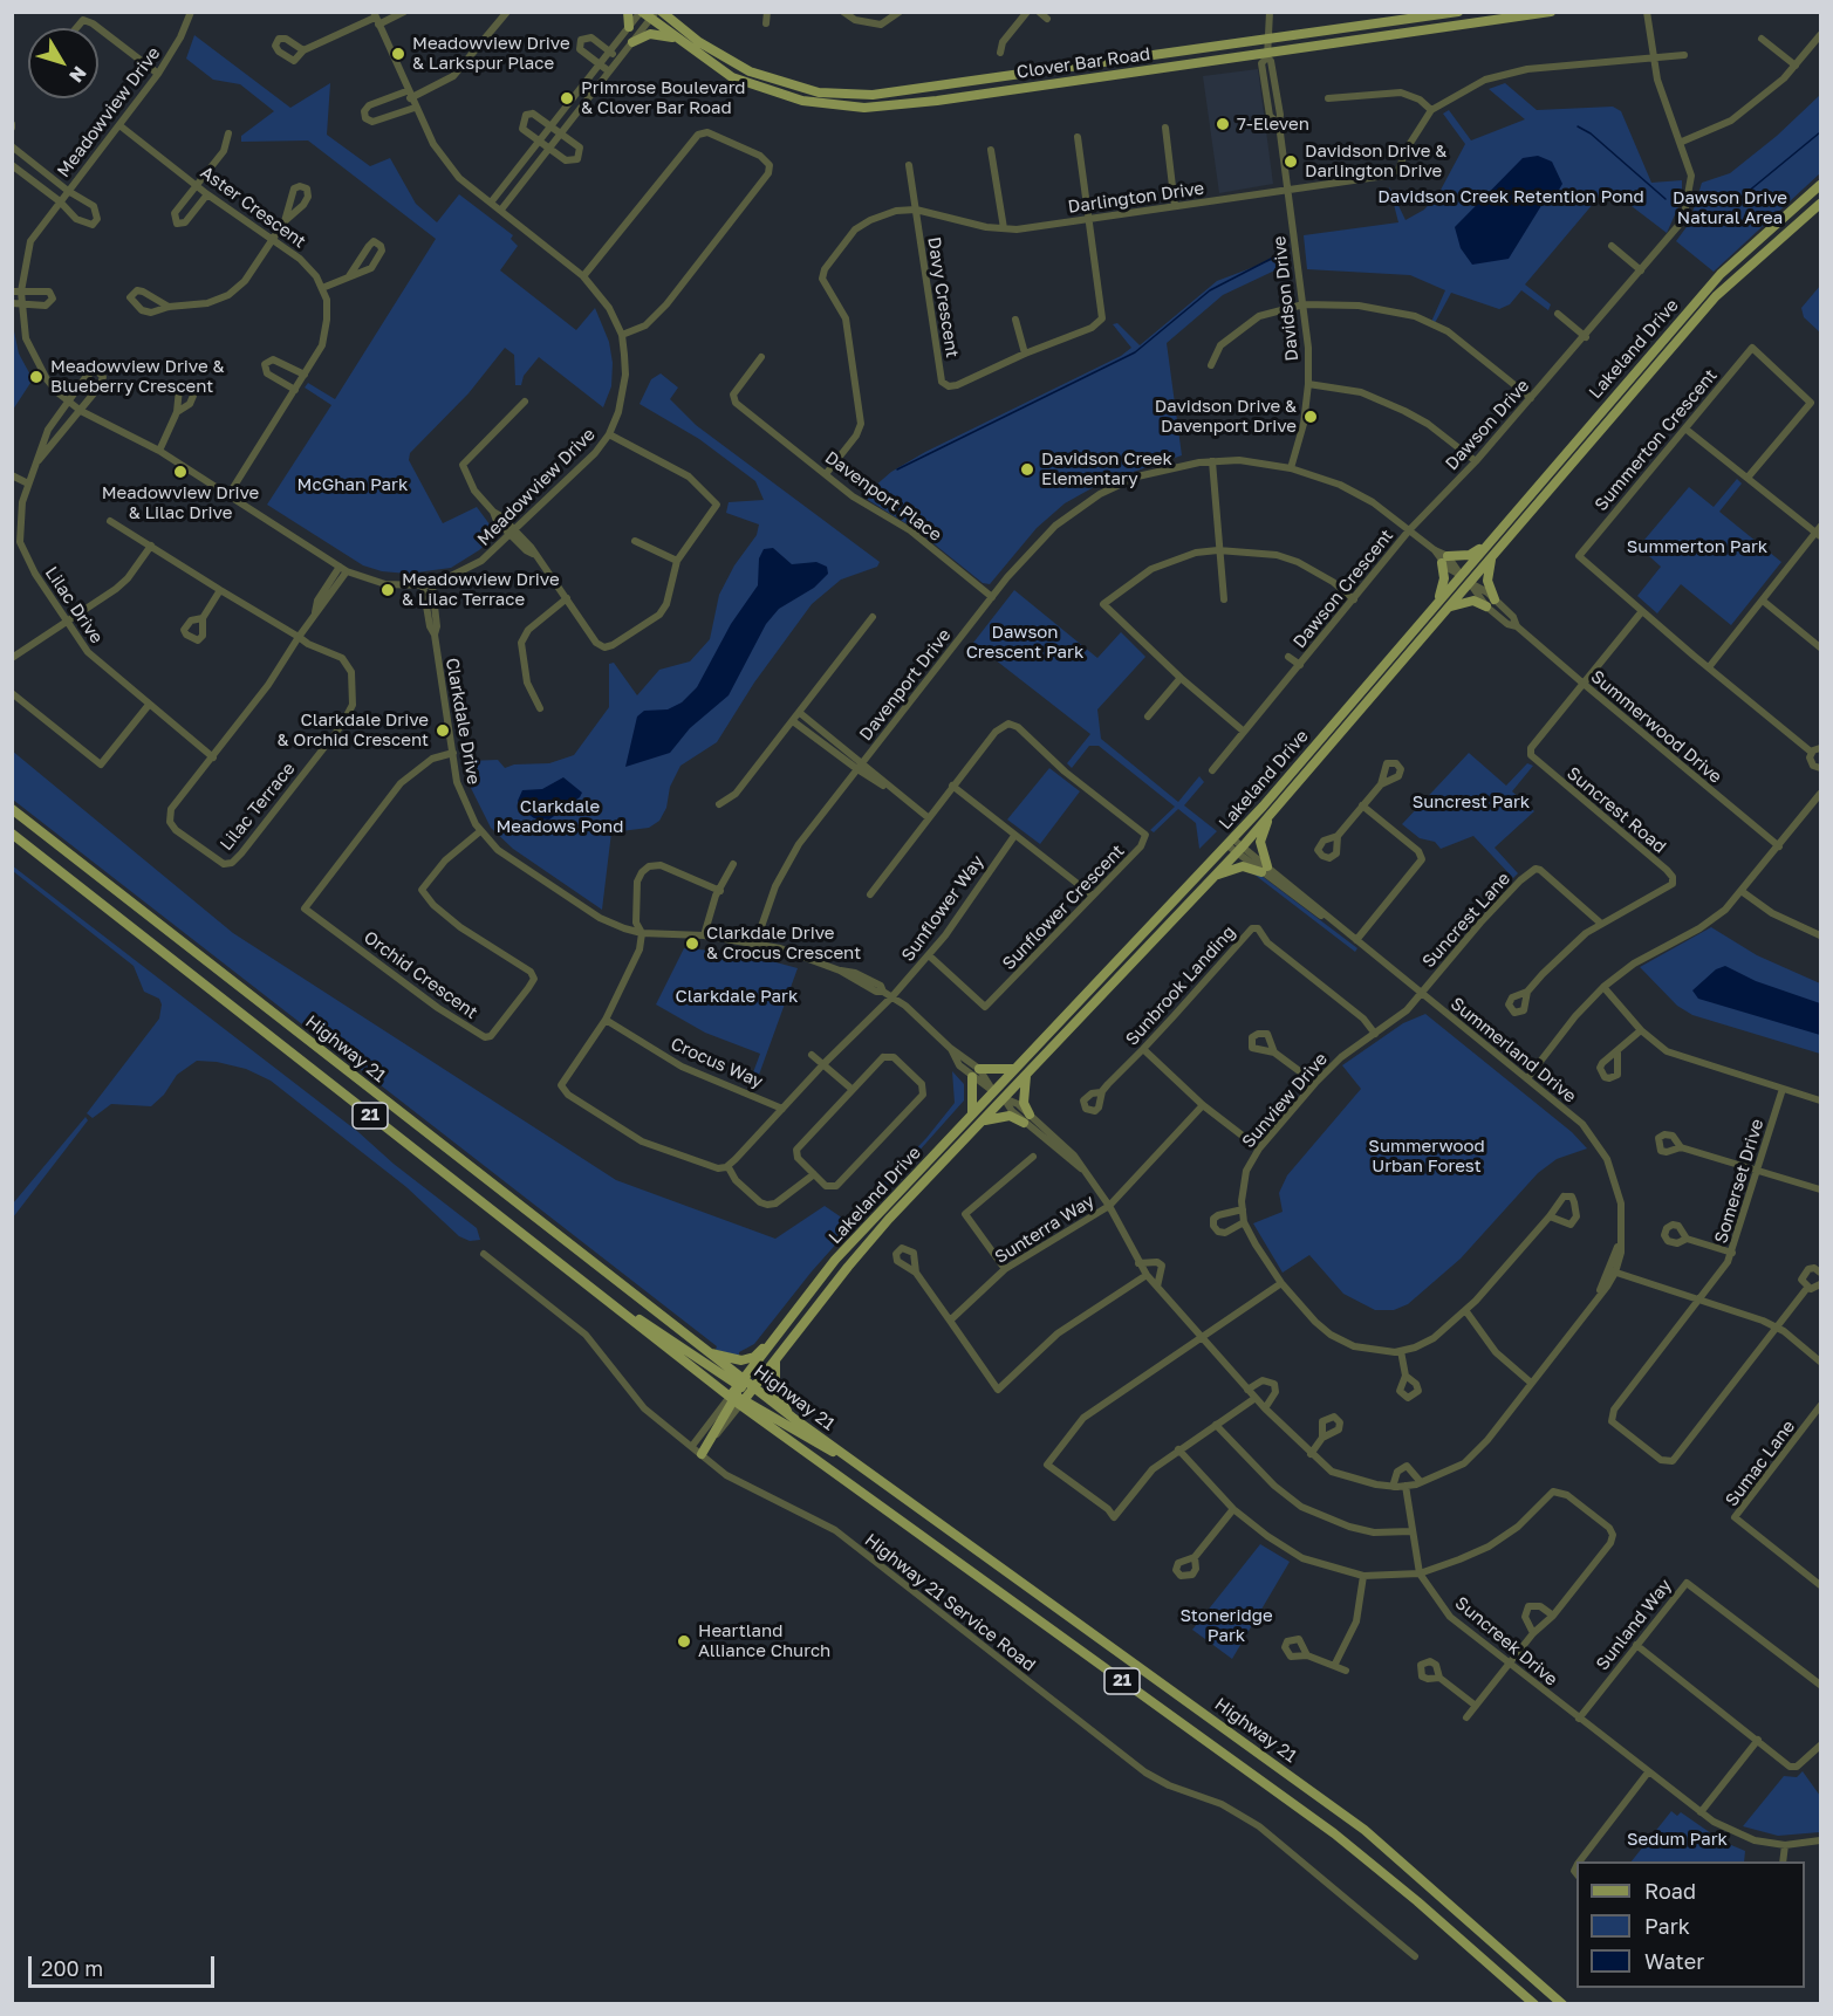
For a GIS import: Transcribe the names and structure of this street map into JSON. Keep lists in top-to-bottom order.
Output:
{
  "streets": {
    "main road": [
      "Clover Bar Road",
      "Lakeland Drive",
      "Highway 21",
      "21"
    ],
    "street": [
      "Meadowview Drive",
      "Darlington Drive",
      "Aster Crescent",
      "Davy Crescent",
      "Davidson Drive",
      "Dawson Drive",
      "Summerton Crescent",
      "Davenport Place",
      "Dawson Crescent",
      "Lilac Drive",
      "Davenport Drive",
      "Clarkdale Drive",
      "Summerwood Drive",
      "Lilac Terrace",
      "Suncrest Road",
      "Sunflower Crescent",
      "Sunflower Way",
      "Suncrest Lane",
      "Orchid Crescent",
      "Sunbrook Landing",
      "Summerland Drive",
      "Crocus Way",
      "Sunview Drive",
      "Somerset Drive",
      "Sunterra Way",
      "Sumac Lane",
      "Highway 21 Service Road",
      "Sunland Way",
      "Suncreek Drive"
    ]
  },
  "crossings": [
    ["Clover Bar Road", "Davidson Drive"],
    ["Meadowview Drive", "Aster Crescent"],
    ["Meadowview Drive", "Lilac Drive"],
    ["Meadowview Drive", "Clarkdale Drive"],
    ["Meadowview Drive", "Lilac Terrace"],
    ["Darlington Drive", "Davy Crescent"],
    ["Darlington Drive", "Davidson Drive"],
    ["Darlington Drive", "Davenport Place"],
    ["Davidson Drive", "Davenport Drive"],
    ["Lakeland Drive", "Davenport Drive"],
    ["Lakeland Drive", "Clarkdale Drive"],
    ["Lakeland Drive", "Summerwood Drive"],
    ["Lakeland Drive", "Highway 21"],
    ["Lakeland Drive", "Summerland Drive"],
    ["Dawson Drive", "Dawson Crescent"],
    ["Dawson Drive", "Davenport Drive"],
    ["Davenport Place", "Davenport Drive"],
    ["Dawson Crescent", "Davenport Drive"],
    ["Lilac Drive", "Lilac Terrace"],
    ["Davenport Drive", "Clarkdale Drive"],
    ["Clarkdale Drive", "Sunflower Way"],
    ["Clarkdale Drive", "Orchid Crescent"],
    ["Summerwood Drive", "Suncrest Road"],
    ["Suncrest Road", "Suncrest Lane"],
    ["Sunflower Crescent", "Sunflower Way"],
    ["Sunflower Way", "Crocus Way"],
    ["Suncrest Lane", "Summerland Drive"],
    ["Suncrest Lane", "Sunview Drive"],
    ["Sunbrook Landing", "Sunview Drive"],
    ["Summerland Drive", "Sunview Drive"],
    ["Sunland Way", "Suncreek Drive"]
  ],
  "parks": [
    "Davidson Creek Retention Pond",
    "Dawson Drive Natural Area",
    "McGhan Park",
    "Summerton Park",
    "Dawson Crescent Park",
    "Suncrest Park",
    "Clarkdale Meadows Pond",
    "Clarkdale Park",
    "Summerwood Urban Forest",
    "Stoneridge Park",
    "Sedum Park"
  ],
  "places": [
    "Meadowview Drive & Larkspur Place",
    "Primrose Boulevard & Clover Bar Road",
    "7-Eleven",
    "Davidson Drive & Darlington Drive",
    "Meadowview Drive & Blueberry Crescent",
    "Davidson Drive & Davenport Drive",
    "Davidson Creek Elementary",
    "Meadowview Drive & Lilac Drive",
    "Meadowview Drive & Lilac Terrace",
    "Clarkdale Drive & Orchid Crescent",
    "Clarkdale Drive & Crocus Crescent",
    "Heartland Alliance Church"
  ],
  "legend": ["Road", "Park", "Water"],
  "scale_bar": "200 m",
  "north": "bottom right"
}
